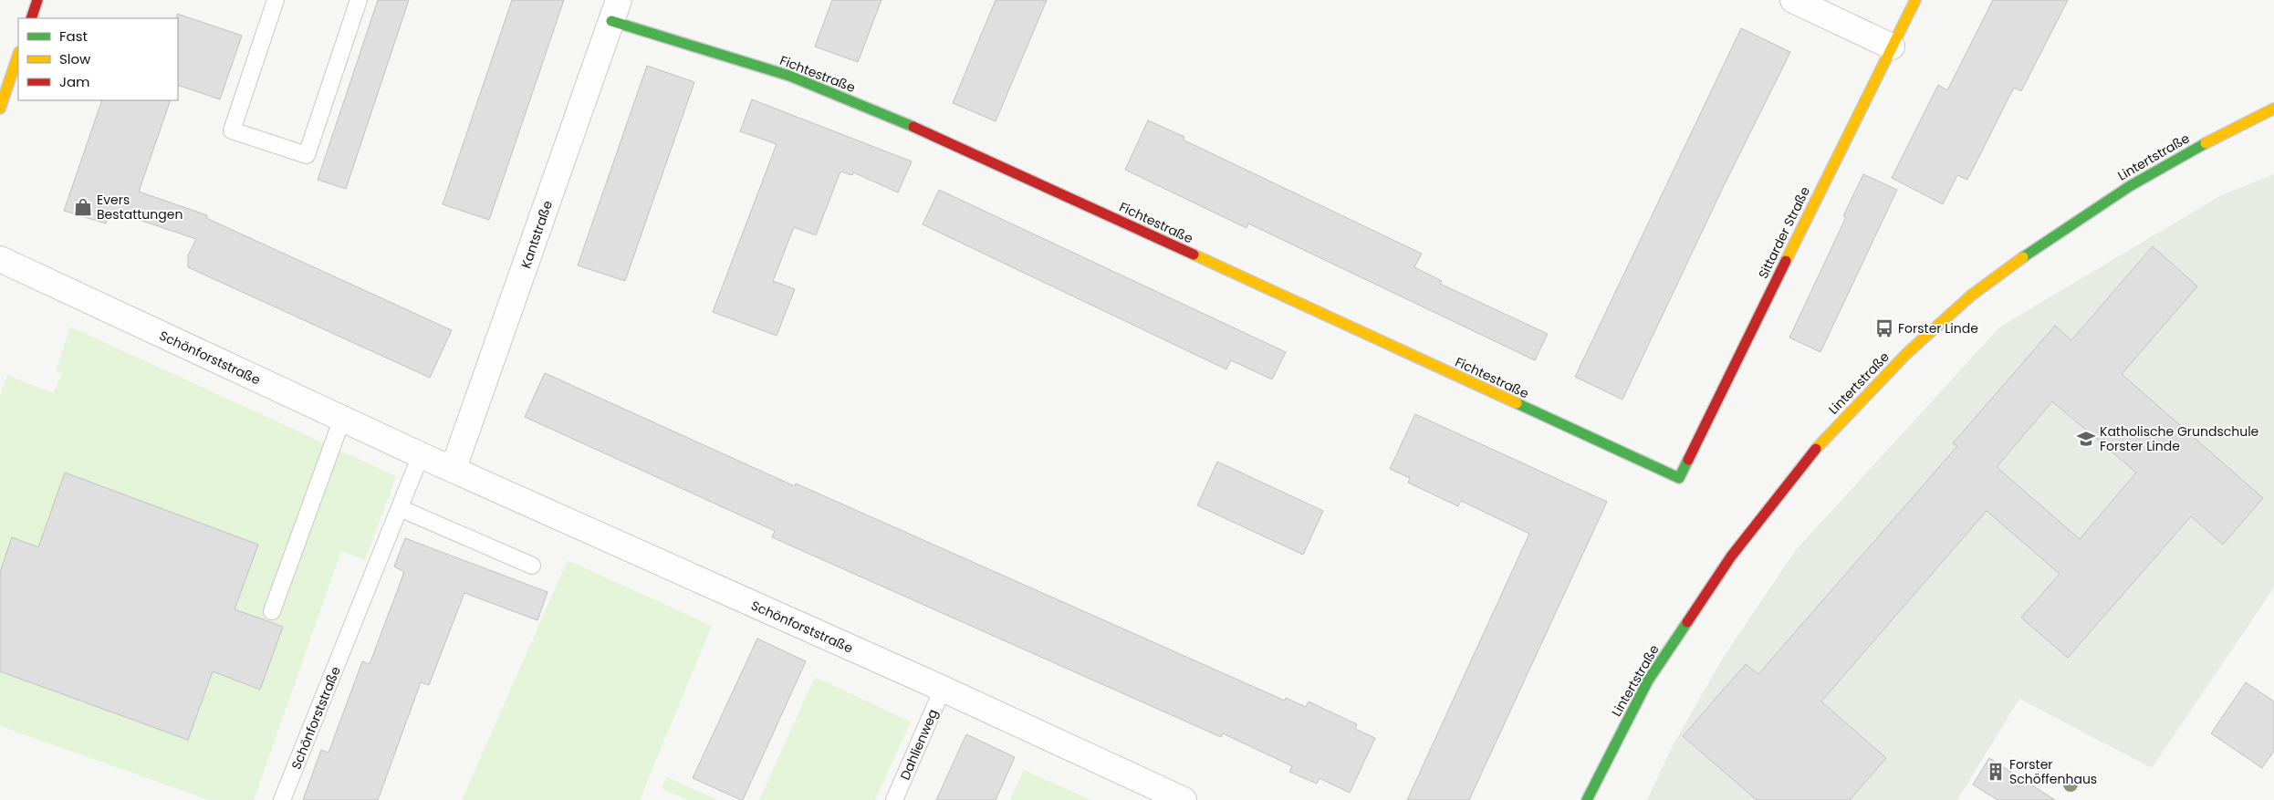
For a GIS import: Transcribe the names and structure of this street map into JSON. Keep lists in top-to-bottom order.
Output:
{
  "streets": {
    "street": [
      "Fichtestraße",
      "Lintertstraße",
      "Sittarder Straße",
      "Kantstraße",
      "Schönforststraße"
    ],
    "lane": ["Dahlienweg"]
  },
  "crossings": [
    ["Fichtestraße", "Sittarder Straße"],
    ["Fichtestraße", "Kantstraße"],
    ["Kantstraße", "Schönforststraße"],
    ["Schönforststraße", "Dahlienweg"]
  ],
  "places": {
    "shop": ["Evers Bestattungen"],
    "bus stop": ["Forster Linde"],
    "school or university": ["Katholische Grundschule Forster Linde"],
    "building": ["Forster Schöffenhaus"]
  },
  "legend": ["Fast", "Slow", "Jam"]
}
